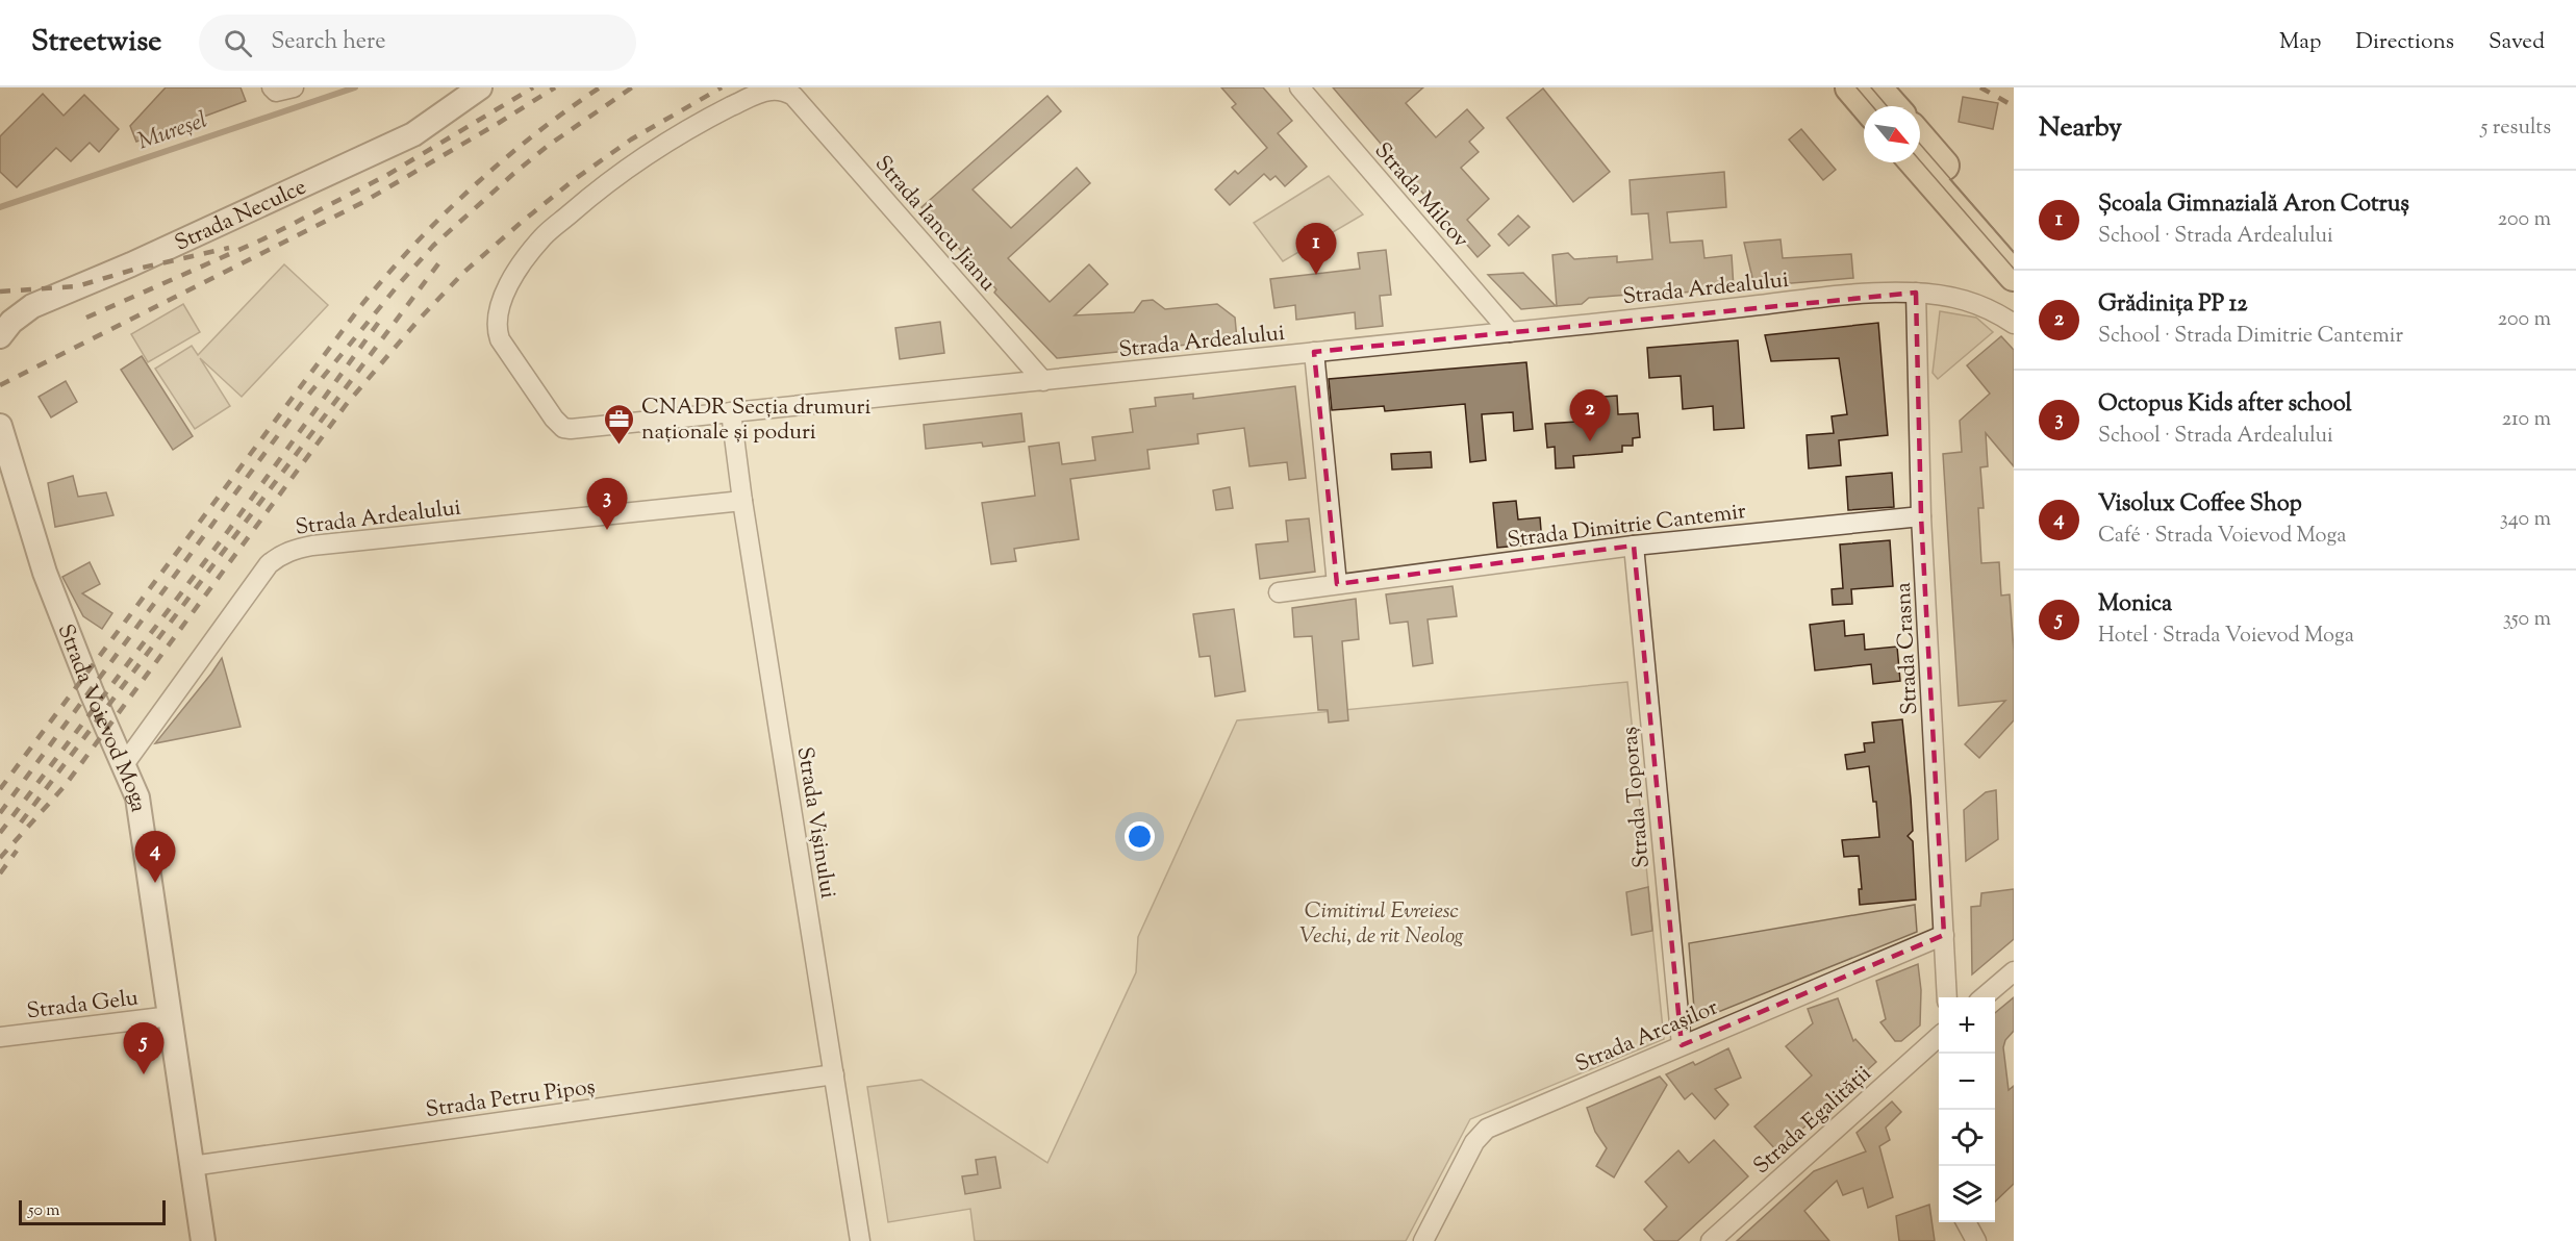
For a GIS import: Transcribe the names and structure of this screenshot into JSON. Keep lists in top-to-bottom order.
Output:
{
  "streets": {
    "street": [
      "Strada Milcov",
      "Strada Neculce",
      "Strada Iancu Jianu",
      "Strada Ardealului",
      "Strada Dimitrie Cantemir",
      "Strada Crasna",
      "Strada Voievod Moga",
      "Strada Toporaș",
      "Strada Vișinului",
      "Strada Gelu",
      "Strada Arcașilor",
      "Strada Petru Pipoș",
      "Strada Egalității"
    ]
  },
  "crossings": [
    ["Strada Milcov", "Strada Ardealului"],
    ["Strada Iancu Jianu", "Strada Ardealului"],
    ["Strada Ardealului", "Strada Crasna"],
    ["Strada Ardealului", "Strada Voievod Moga"],
    ["Strada Ardealului", "Strada Vișinului"],
    ["Strada Dimitrie Cantemir", "Strada Crasna"],
    ["Strada Dimitrie Cantemir", "Strada Toporaș"],
    ["Strada Crasna", "Strada Arcașilor"],
    ["Strada Voievod Moga", "Strada Gelu"],
    ["Strada Voievod Moga", "Strada Petru Pipoș"],
    ["Strada Toporaș", "Strada Arcașilor"],
    ["Strada Vișinului", "Strada Petru Pipoș"]
  ],
  "water": ["Mureșel"],
  "parks": ["Cimitirul Evreiesc Vechi, de rit Neolog"],
  "places": {
    "office": ["CNADR Secția drumuri naționale și poduri"]
  },
  "scale_bar": "50 m",
  "north": "bottom right",
  "page": {
    "header": "Streetwise",
    "search": "Search here",
    "nav": ["Map", "Directions", "Saved"],
    "heading": ["Nearby", "5 results"],
    "list": [
      {
        "mark": "1",
        "name": "Școala Gimnazială Aron Cotruș",
        "note": "School · Strada Ardealului",
        "value": "200 m"
      },
      {
        "mark": "2",
        "name": "Grădinița PP 12",
        "note": "School · Strada Dimitrie Cantemir",
        "value": "200 m"
      },
      {
        "mark": "3",
        "name": "Octopus Kids after school",
        "note": "School · Strada Ardealului",
        "value": "210 m"
      },
      {
        "mark": "4",
        "name": "Visolux Coffee Shop",
        "note": "Café · Strada Voievod Moga",
        "value": "340 m"
      },
      {
        "mark": "5",
        "name": "Monica",
        "note": "Hotel · Strada Voievod Moga",
        "value": "350 m"
      }
    ],
    "pins": [
      "1",
      "2",
      "3",
      "4",
      "5"
    ],
    "map_buttons": ["+", "−"],
    "scale": "50 m"
  }
}
